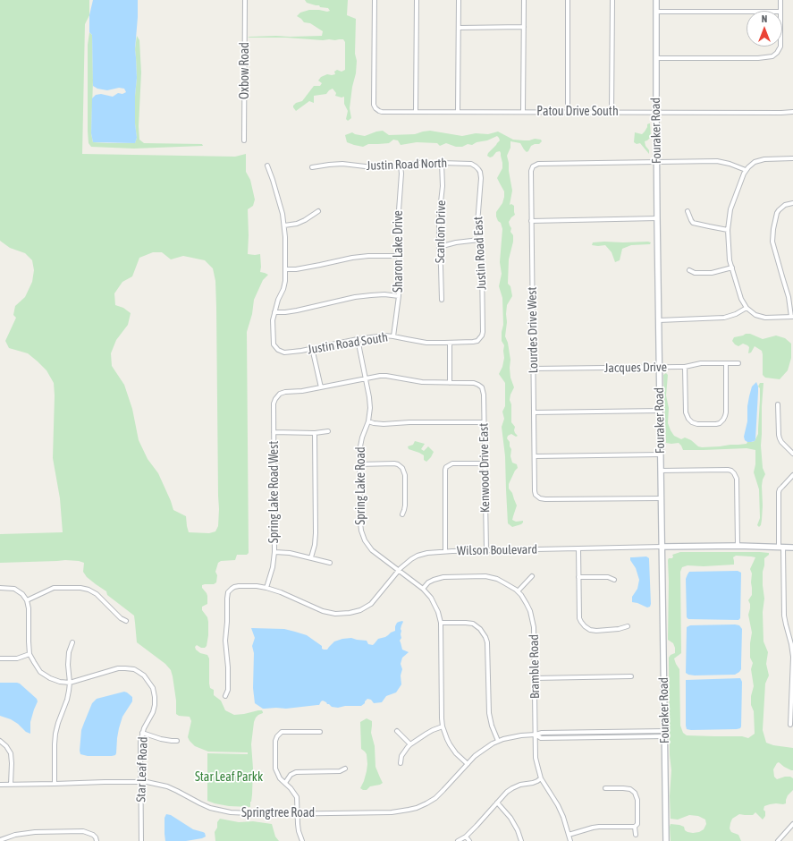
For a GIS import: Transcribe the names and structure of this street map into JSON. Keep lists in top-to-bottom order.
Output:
{
  "streets": {
    "main road": ["Fouraker Road", "Wilson Boulevard"],
    "street": [
      "Oxbow Road",
      "Patou Drive South",
      "Justin Road North",
      "Scanlon Drive",
      "Sharon Lake Drive",
      "Justin Road East",
      "Lourdes Drive West",
      "Justin Road South",
      "Jacques Drive",
      "Kenwood Drive East",
      "Spring Lake Road",
      "Spring Lake Road West",
      "Bramble Road",
      "Star Leaf Road",
      "Springtree Road"
    ]
  },
  "crossings": [
    ["Patou Drive South", "Fouraker Road"],
    ["Fouraker Road", "Lourdes Drive West"],
    ["Fouraker Road", "Jacques Drive"],
    ["Fouraker Road", "Wilson Boulevard"],
    ["Fouraker Road", "Springtree Road"],
    ["Justin Road North", "Scanlon Drive"],
    ["Justin Road North", "Sharon Lake Drive"],
    ["Justin Road North", "Justin Road East"],
    ["Sharon Lake Drive", "Justin Road South"],
    ["Justin Road East", "Justin Road South"],
    ["Lourdes Drive West", "Jacques Drive"],
    ["Justin Road South", "Spring Lake Road"],
    ["Kenwood Drive East", "Wilson Boulevard"],
    ["Spring Lake Road", "Wilson Boulevard"],
    ["Spring Lake Road", "Bramble Road"],
    ["Spring Lake Road", "Springtree Road"],
    ["Spring Lake Road West", "Wilson Boulevard"],
    ["Bramble Road", "Springtree Road"],
    ["Star Leaf Road", "Springtree Road"]
  ],
  "parks": ["Star Leaf Parkk"],
  "north": "top"
}
